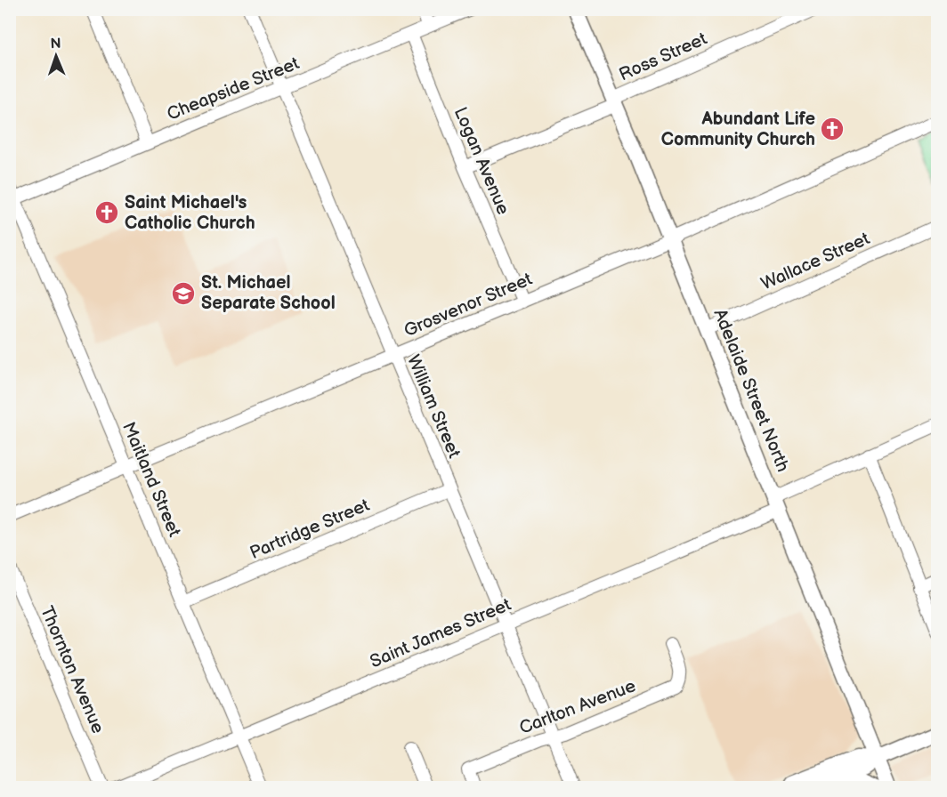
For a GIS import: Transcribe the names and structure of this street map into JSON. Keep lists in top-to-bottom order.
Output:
{
  "streets": {
    "main road": ["Adelaide Street North"],
    "street": [
      "Ross Street",
      "Cheapside Street",
      "Logan Avenue",
      "Wallace Street",
      "Grosvenor Street",
      "William Street",
      "Maitland Street",
      "Partridge Street",
      "Saint James Street",
      "Thornton Avenue",
      "Carlton Avenue"
    ]
  },
  "crossings": [
    ["Ross Street", "Logan Avenue"],
    ["Ross Street", "Adelaide Street North"],
    ["Cheapside Street", "Logan Avenue"],
    ["Cheapside Street", "William Street"],
    ["Cheapside Street", "Maitland Street"],
    ["Logan Avenue", "Grosvenor Street"],
    ["Wallace Street", "Adelaide Street North"],
    ["Grosvenor Street", "Adelaide Street North"],
    ["Grosvenor Street", "William Street"],
    ["Grosvenor Street", "Maitland Street"],
    ["Adelaide Street North", "Saint James Street"],
    ["William Street", "Partridge Street"],
    ["William Street", "Saint James Street"],
    ["William Street", "Carlton Avenue"],
    ["Maitland Street", "Partridge Street"],
    ["Maitland Street", "Saint James Street"]
  ],
  "places": {
    "church": ["Abundant Life Community Church", "Saint Michael's Catholic Church"],
    "school or university": ["St. Michael Separate School"]
  },
  "north": "top"
}
